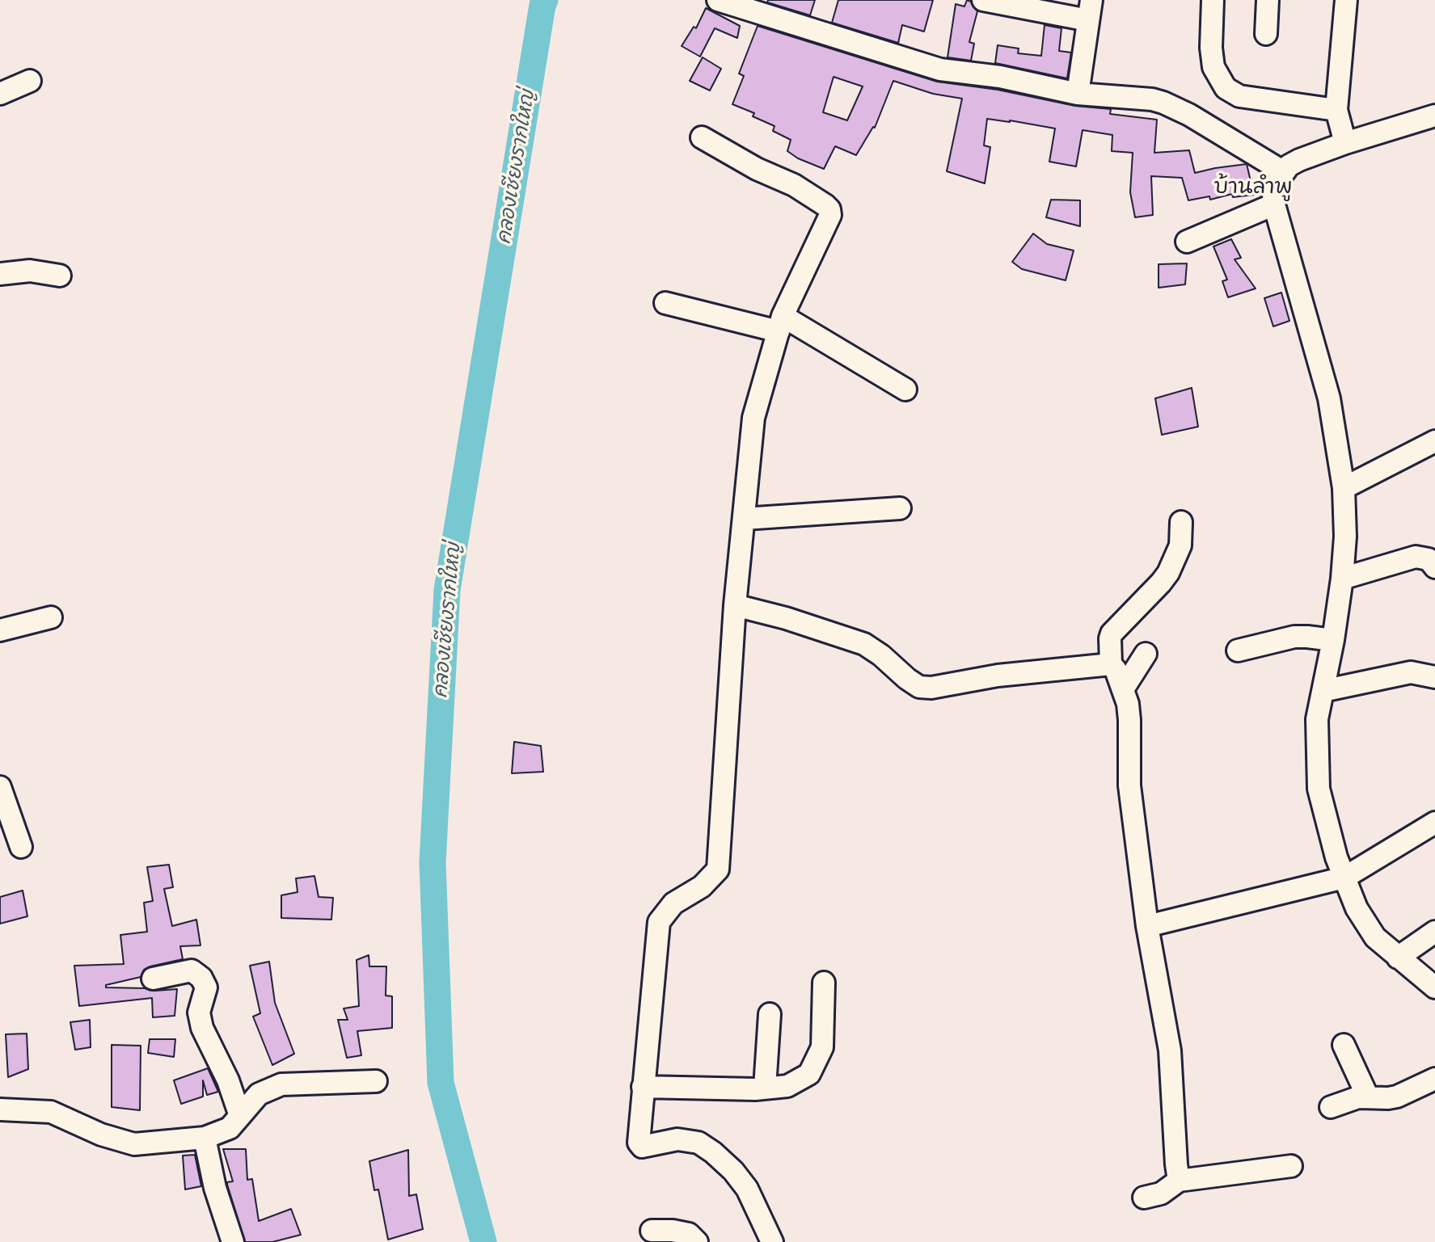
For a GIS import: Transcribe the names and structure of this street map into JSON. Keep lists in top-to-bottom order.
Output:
{
  "districts": ["บ้านลำพู"],
  "water": ["คลองเชียงรากใหญ่"]
}
